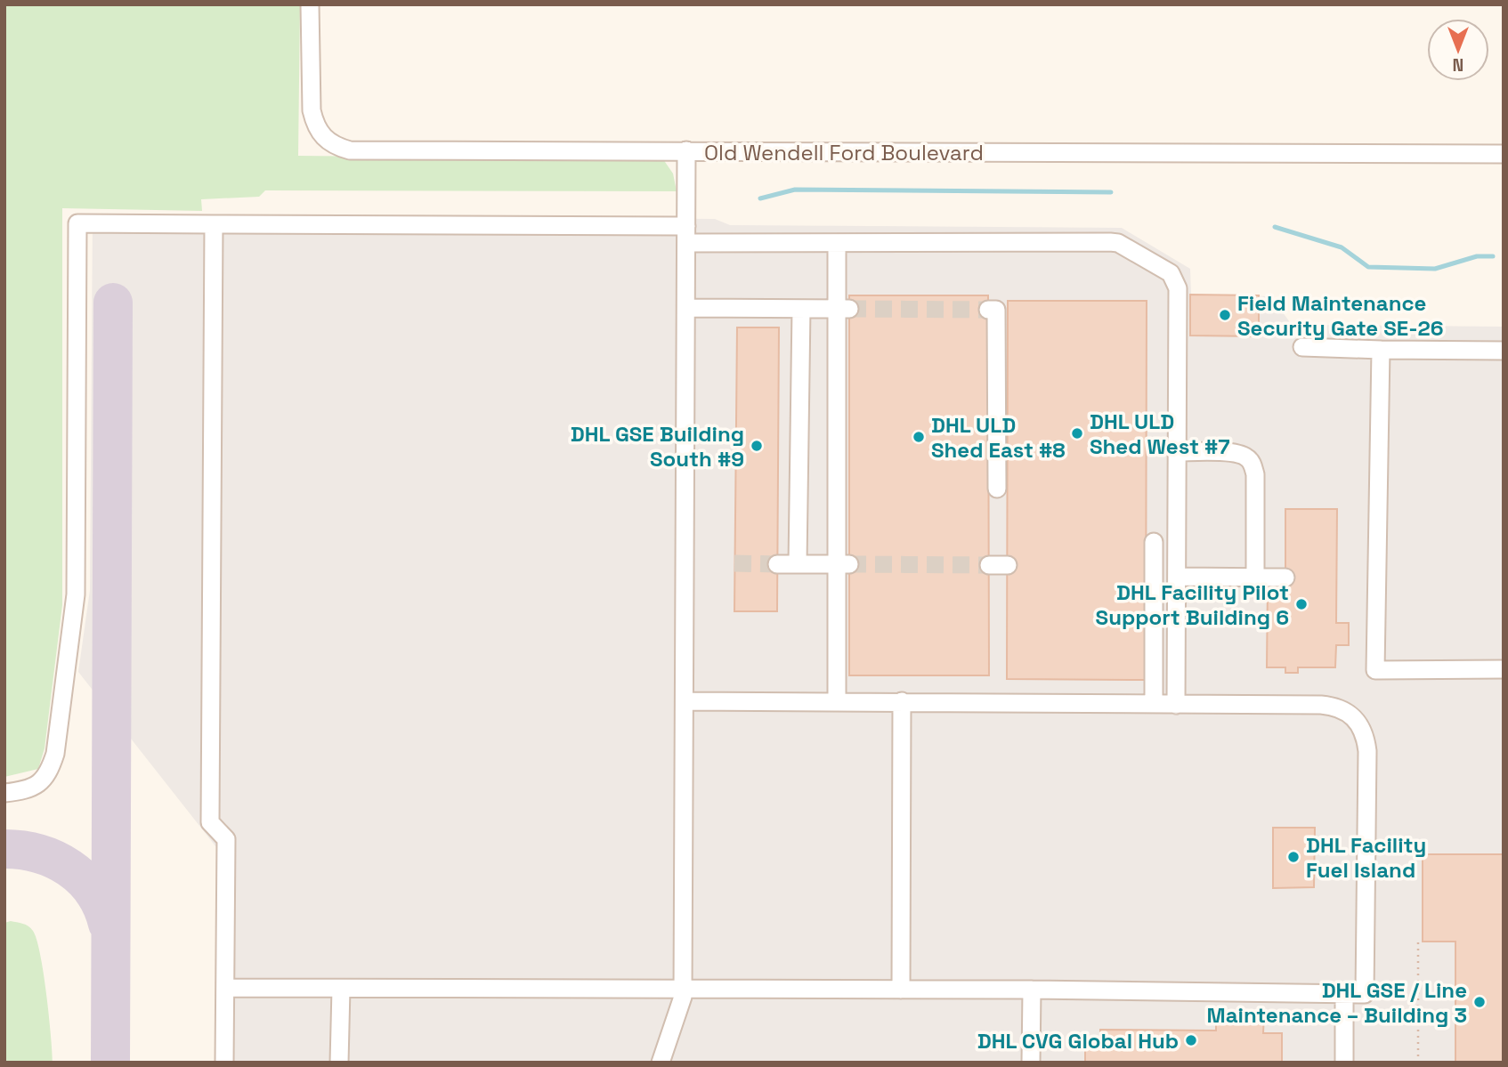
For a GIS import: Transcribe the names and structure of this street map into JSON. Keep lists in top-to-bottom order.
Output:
{
  "streets": {
    "lane": ["Old Wendell Ford Boulevard"]
  },
  "places": [
    "Field Maintenance Security Gate SE-26",
    "DHL ULD Shed West #7",
    "DHL ULD Shed East #8",
    "DHL GSE Building South #9",
    "DHL Facility Pilot Support Building 6",
    "DHL Facility Fuel Island",
    "DHL GSE / Line Maintenance – Building 3",
    "DHL CVG Global Hub"
  ],
  "north": "bottom"
}
